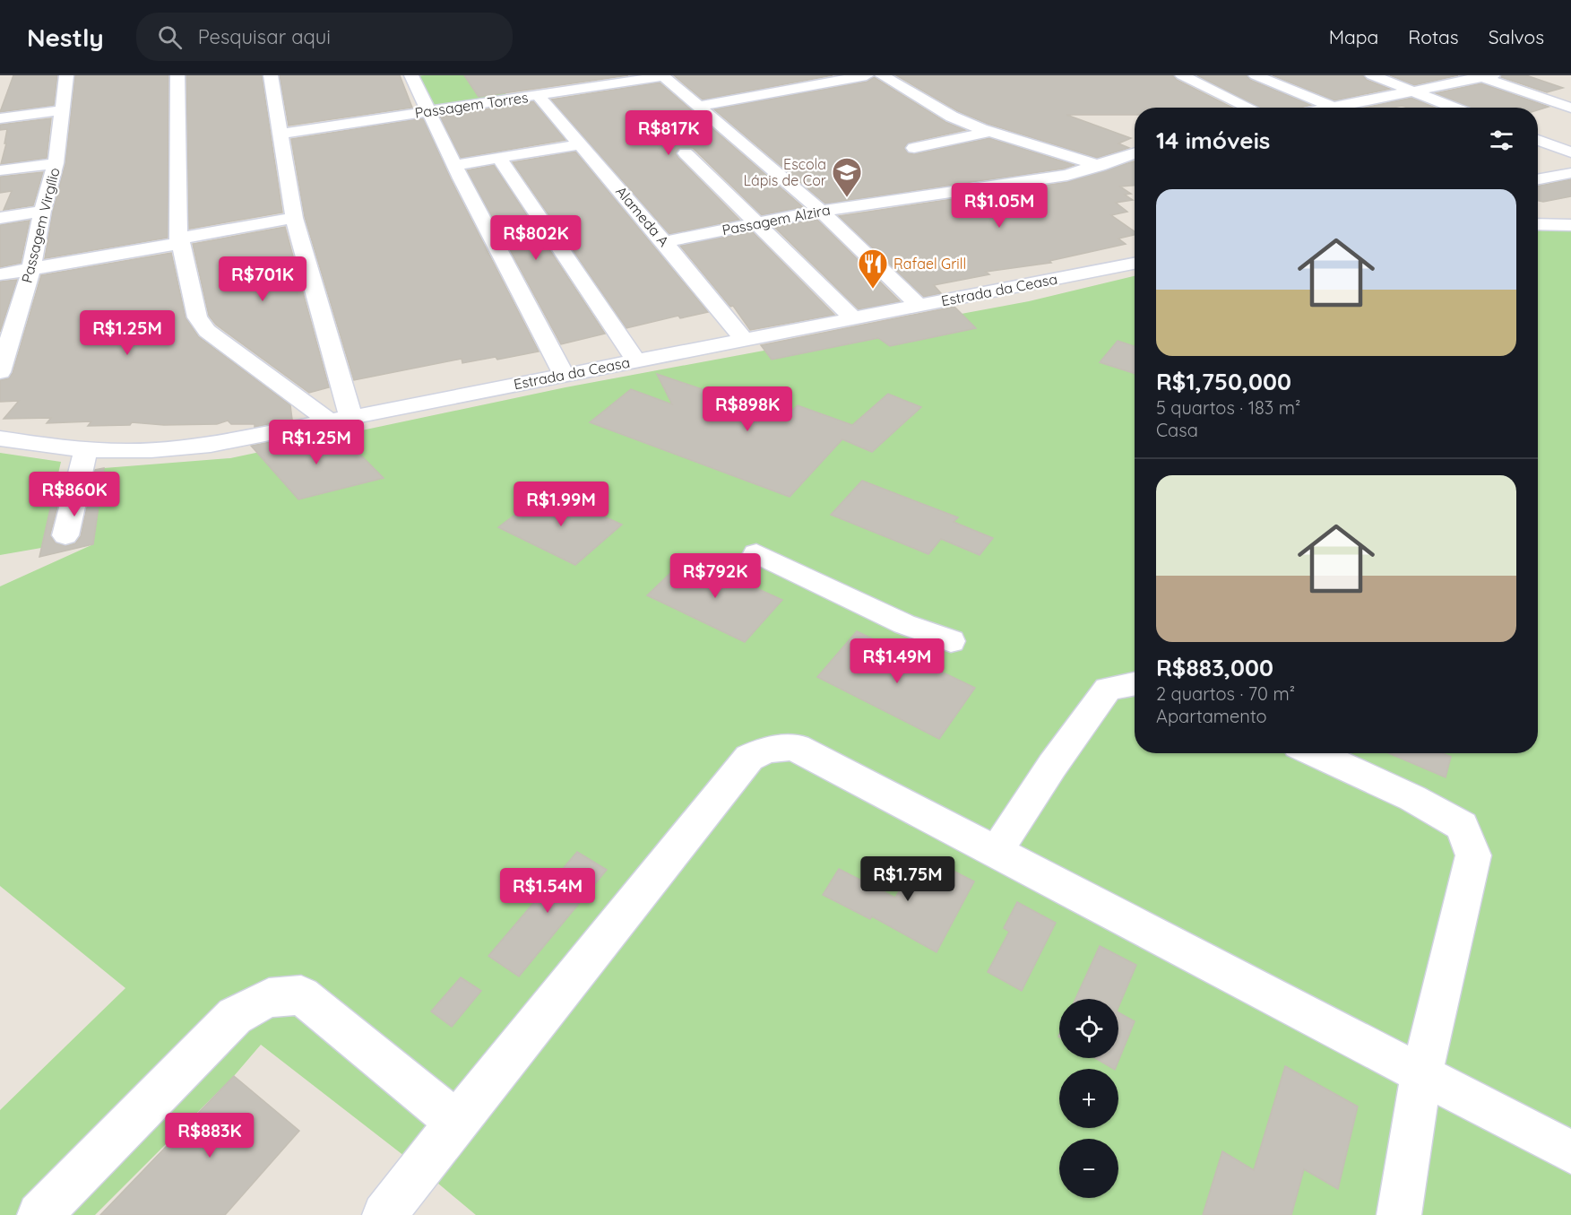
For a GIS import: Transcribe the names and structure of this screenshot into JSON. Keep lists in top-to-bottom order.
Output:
{
  "streets": {
    "street": [
      "Passagem Torres",
      "Alameda A",
      "Passagem Alzira",
      "Passagem Virgílio",
      "Estrada da Ceasa"
    ]
  },
  "crossings": [
    ["Passagem Torres", "Alameda A"],
    ["Alameda A", "Passagem Alzira"],
    ["Alameda A", "Estrada da Ceasa"]
  ],
  "places": {
    "school or university": ["Escola Lápis de Cor"],
    "restaurant": ["Rafael Grill"]
  },
  "page": {
    "header": "Nestly",
    "search": "Pesquisar aqui",
    "nav": ["Mapa", "Rotas", "Salvos"],
    "heading": "14 imóveis",
    "price": [
      "R$817K",
      "R$1.05M",
      "R$802K",
      "R$701K",
      "R$1.25M",
      "R$898K",
      "R$1.25M",
      "R$860K",
      "R$1.99M",
      "R$792K",
      "R$1.49M",
      "R$1.75M",
      "R$1.54M",
      "R$883K"
    ],
    "list": [
      {
        "name": "R$1,750,000",
        "note": "5 quartos · 183 m² · Casa"
      },
      {
        "name": "R$883,000",
        "note": "2 quartos · 70 m² · Apartamento"
      }
    ],
    "map_buttons": ["+", "−"]
  }
}
